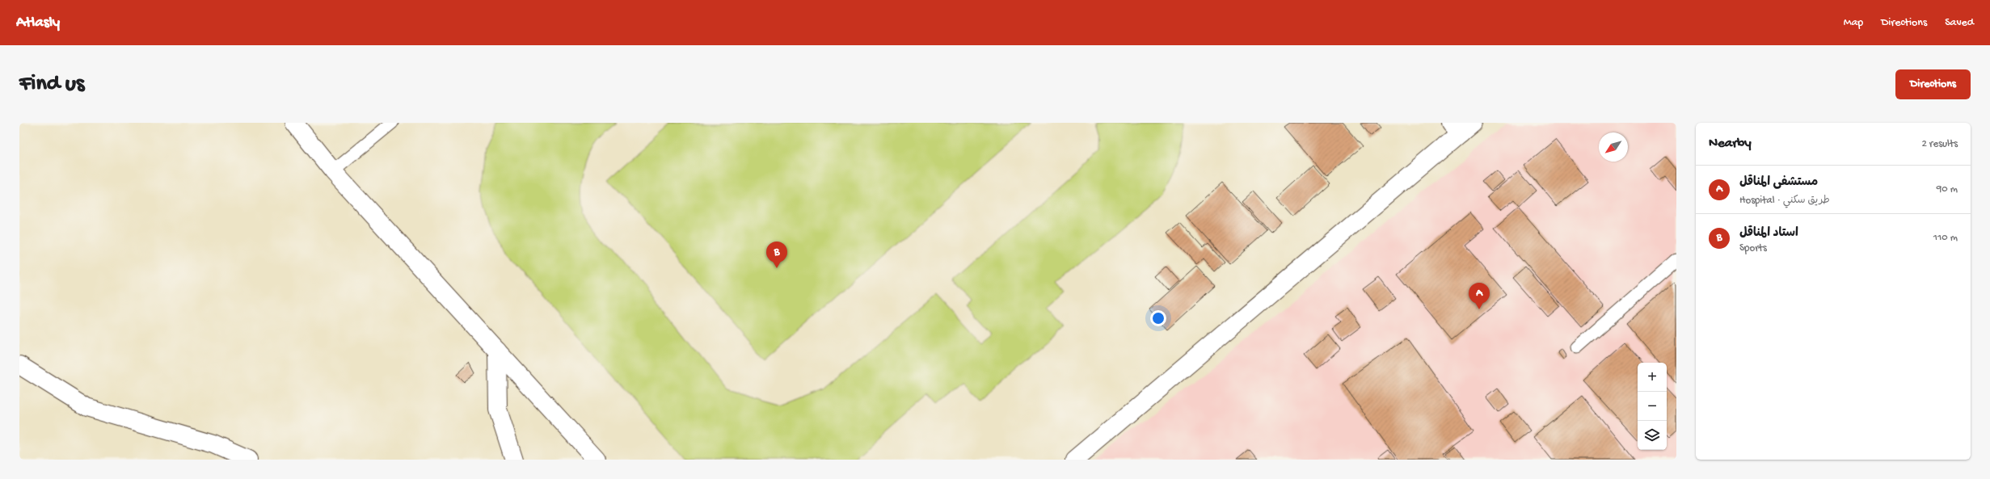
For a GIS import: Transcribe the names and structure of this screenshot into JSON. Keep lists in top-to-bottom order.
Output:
{
  "north": "bottom left",
  "page": {
    "header": "Atlasly",
    "nav": ["Map", "Directions", "Saved"],
    "buttons": "Directions",
    "title": "Find us",
    "heading": ["Nearby", "2 results"],
    "list": [
      {
        "mark": "A",
        "name": "مستشفى المناقل",
        "note": "Hospital · طريق سكني",
        "value": "90 m"
      },
      {
        "mark": "B",
        "name": "استاد المناقل",
        "note": "Sports",
        "value": "110 m"
      }
    ],
    "pins": ["B", "A"],
    "map_buttons": ["+", "−"]
  }
}
